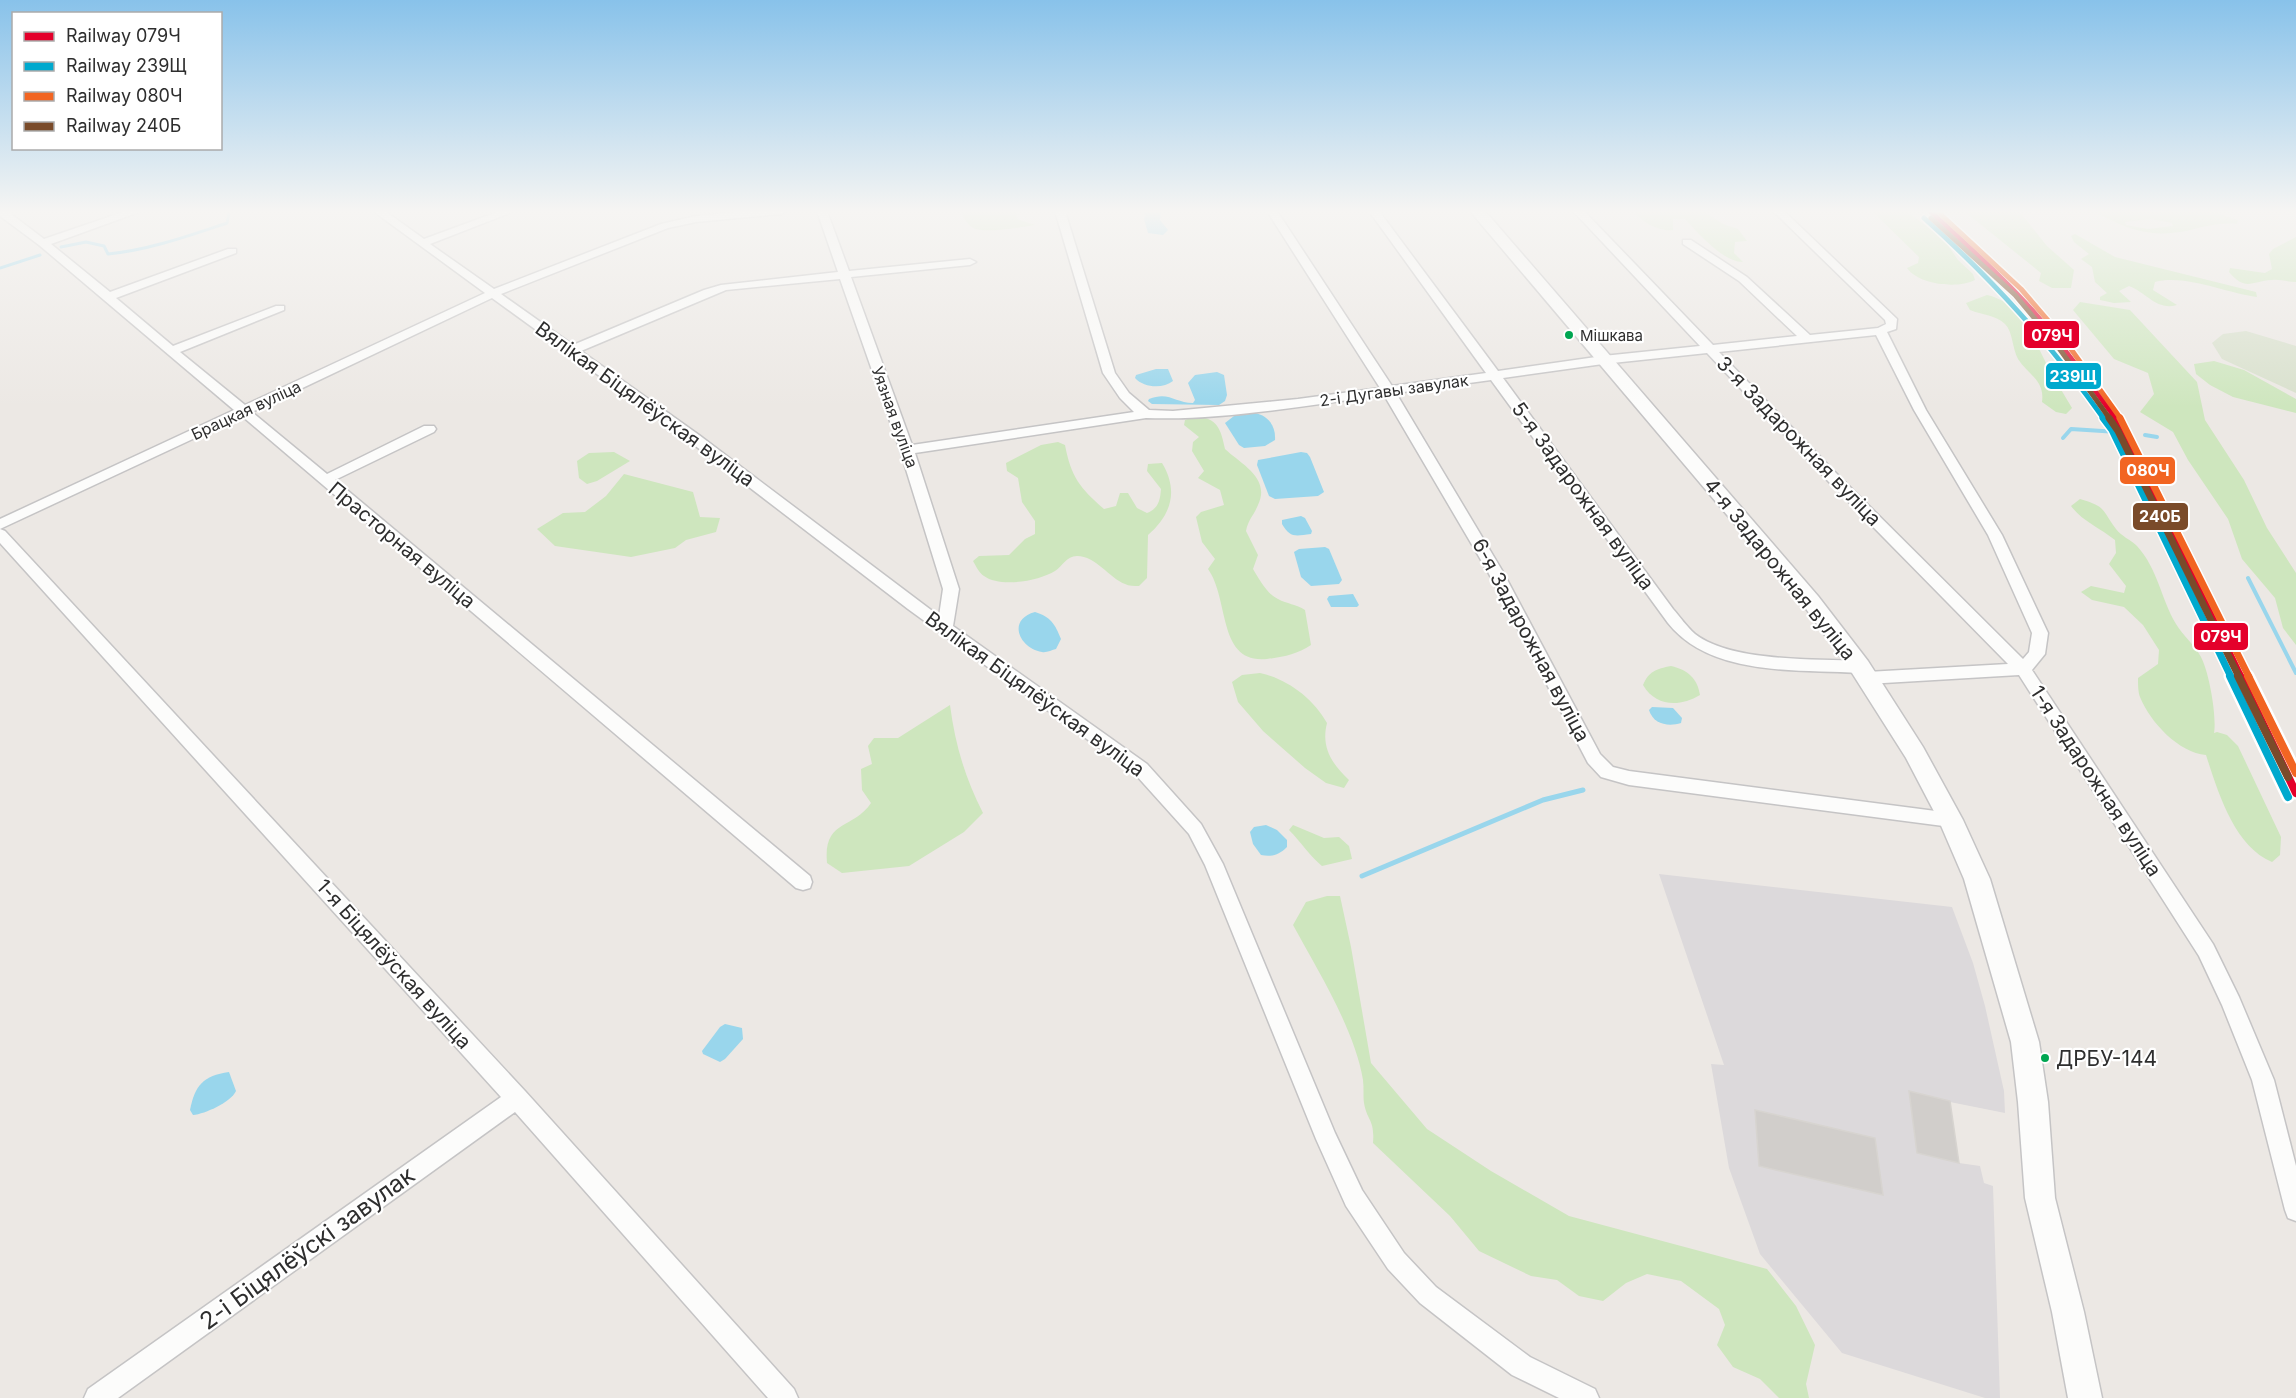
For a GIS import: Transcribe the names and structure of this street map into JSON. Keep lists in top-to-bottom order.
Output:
{
  "streets": {
    "main road": ["4-я Задарожная вуліца"],
    "street": [
      "2-і Дугавы завулак",
      "Вялікая Біцялёўская вуліца",
      "Брацкая вуліца",
      "Уязная вуліца",
      "3-я Задарожная вуліца",
      "5-я Задарожная вуліца",
      "Прасторная вуліца",
      "6-я Задарожная вуліца",
      "1-я Задарожная вуліца",
      "1-я Біцялёўская вуліца",
      "2-і Біцялёўскі завулак"
    ]
  },
  "crossings": [
    ["2-і Дугавы завулак", "Уязная вуліца"],
    ["2-і Дугавы завулак", "3-я Задарожная вуліца"],
    ["2-і Дугавы завулак", "5-я Задарожная вуліца"],
    ["2-і Дугавы завулак", "4-я Задарожная вуліца"],
    ["2-і Дугавы завулак", "6-я Задарожная вуліца"],
    ["2-і Дугавы завулак", "1-я Задарожная вуліца"],
    ["Вялікая Біцялёўская вуліца", "Брацкая вуліца"],
    ["Вялікая Біцялёўская вуліца", "Уязная вуліца"],
    ["Брацкая вуліца", "Прасторная вуліца"],
    ["3-я Задарожная вуліца", "5-я Задарожная вуліца"],
    ["3-я Задарожная вуліца", "1-я Задарожная вуліца"],
    ["5-я Задарожная вуліца", "4-я Задарожная вуліца"],
    ["5-я Задарожная вуліца", "1-я Задарожная вуліца"],
    ["4-я Задарожная вуліца", "6-я Задарожная вуліца"],
    ["1-я Біцялёўская вуліца", "2-і Біцялёўскі завулак"]
  ],
  "places": ["Мішкава", "ДРБУ-144"],
  "lines": [
    "rail line 079Ч",
    "rail line 239Щ",
    "rail line 080Ч",
    "rail line 240Б"
  ],
  "legend": [
    "Railway 079Ч",
    "Railway 239Щ",
    "Railway 080Ч",
    "Railway 240Б"
  ]
}
